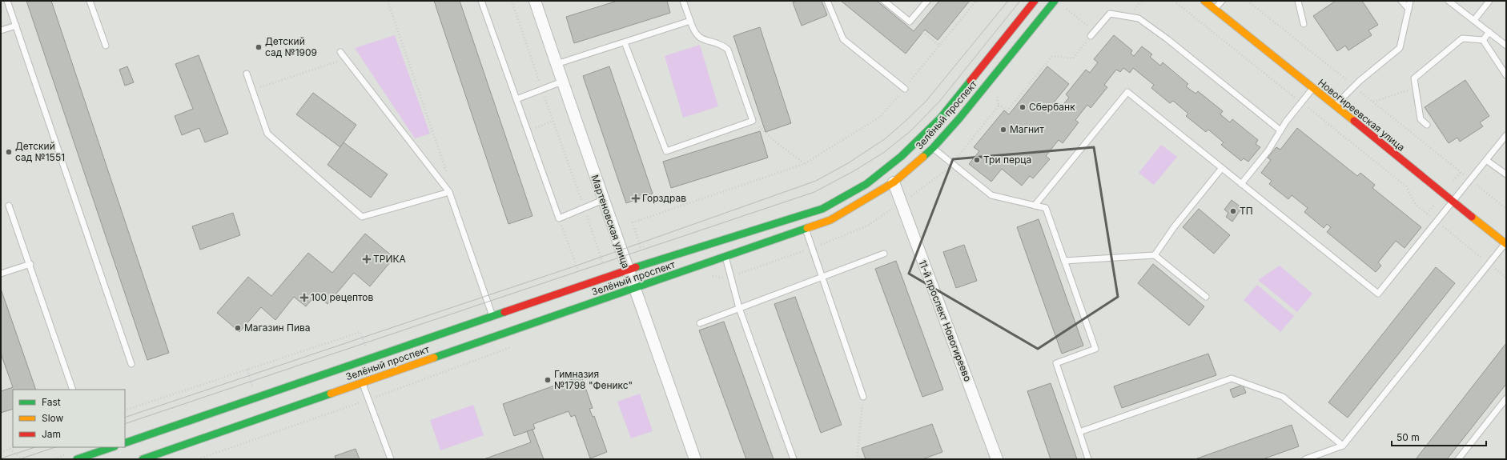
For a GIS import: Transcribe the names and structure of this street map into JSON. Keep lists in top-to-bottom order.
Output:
{
  "streets": {
    "main road": ["Зелёный проспект", "Новогиреевская улица"],
    "street": ["Мартеновская улица", "11-й проспект Новогиреево"]
  },
  "crossings": [
    ["Зелёный проспект", "Мартеновская улица"],
    ["Зелёный проспект", "11-й проспект Новогиреево"]
  ],
  "places": {
    "other": [
      "Детский сад №1909",
      "Сбербанк",
      "Магнит",
      "Детский сад №1551",
      "Три перца",
      "ТП",
      "Магазин Пива",
      "Гимназия №1798 \"Феникс\""
    ],
    "health": ["Горздрав", "ТРИКА", "100 рецептов"]
  },
  "legend": ["Fast", "Slow", "Jam"],
  "scale_bar": "50 m"
}
